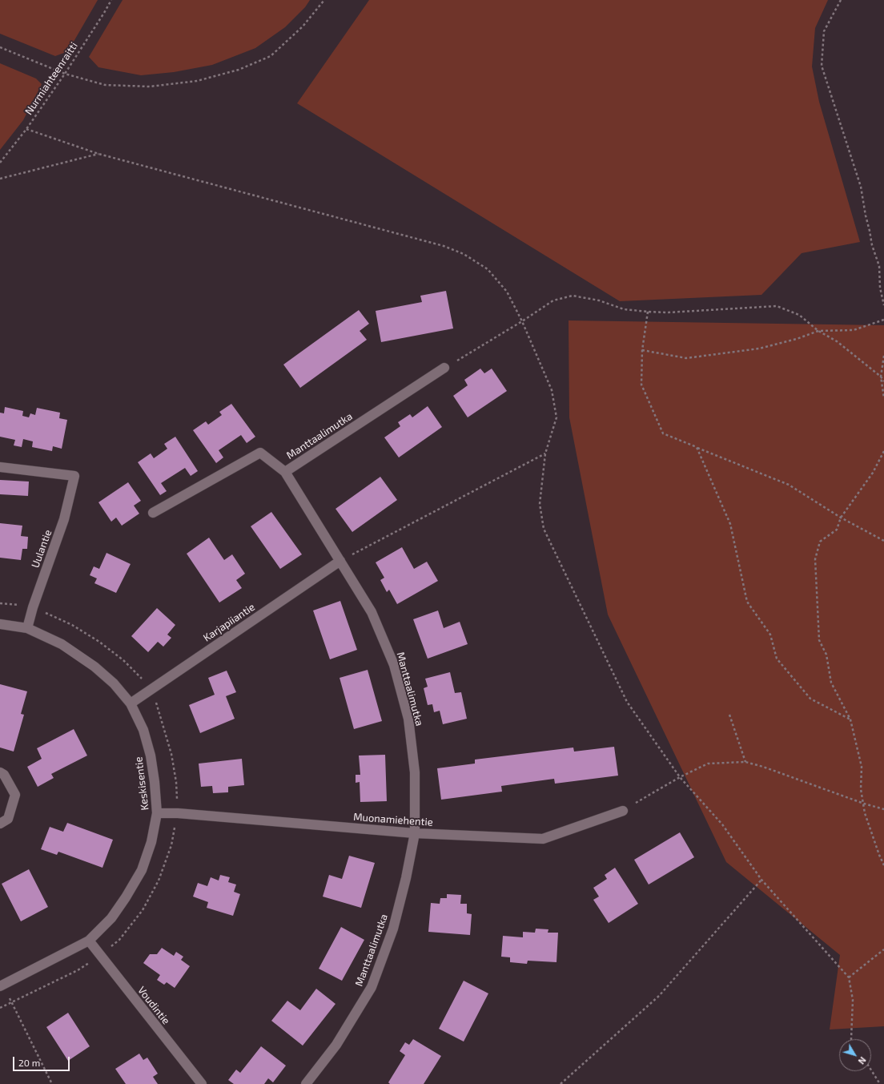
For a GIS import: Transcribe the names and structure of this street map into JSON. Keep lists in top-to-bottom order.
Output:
{
  "streets": {
    "street": [
      "Manttaalimutka",
      "Uulantie",
      "Karjapiiantie",
      "Keskisentie",
      "Muonamiehentie",
      "Voudintie"
    ],
    "path": ["Nurmiahteenraitti"]
  },
  "crossings": [
    ["Manttaalimutka", "Karjapiiantie"],
    ["Manttaalimutka", "Muonamiehentie"],
    ["Uulantie", "Keskisentie"],
    ["Karjapiiantie", "Keskisentie"],
    ["Keskisentie", "Muonamiehentie"],
    ["Keskisentie", "Voudintie"]
  ],
  "scale_bar": "20 m",
  "north": "bottom right"
}
